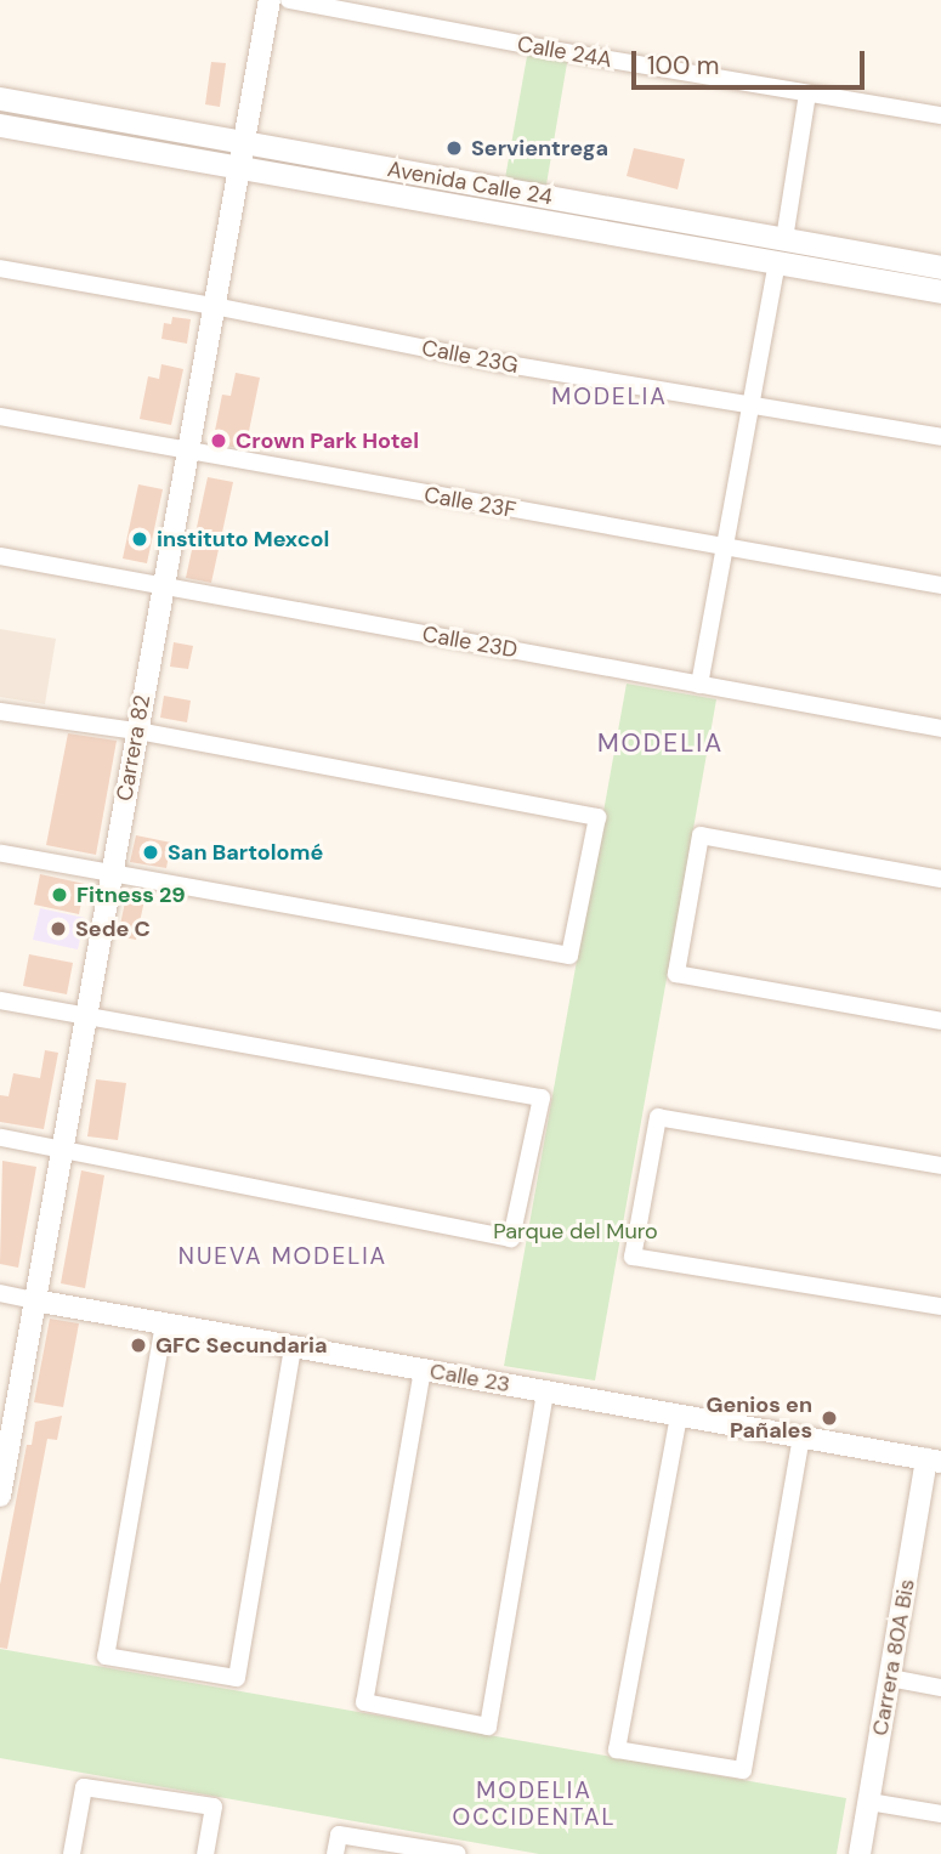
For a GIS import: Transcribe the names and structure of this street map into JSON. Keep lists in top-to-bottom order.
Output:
{
  "streets": {
    "main road": ["Avenida Calle 24"],
    "street": [
      "Calle 24A",
      "Calle 23G",
      "Calle 23F",
      "Calle 23D",
      "Carrera 82",
      "Calle 23",
      "Carrera 80A Bis"
    ]
  },
  "crossings": [
    ["Avenida Calle 24", "Carrera 82"],
    ["Calle 23G", "Carrera 82"],
    ["Calle 23F", "Carrera 82"],
    ["Calle 23D", "Carrera 82"],
    ["Carrera 82", "Calle 23"],
    ["Calle 23", "Carrera 80A Bis"]
  ],
  "districts": [
    "MODELIA",
    "MODELIA",
    "NUEVA MODELIA",
    "MODELIA OCCIDENTAL"
  ],
  "parks": ["Parque del Muro"],
  "places": [
    "Servientrega",
    "Crown Park Hotel",
    "instituto Mexcol",
    "San Bartolomé",
    "Fitness 29",
    "Sede C",
    "GFC Secundaria",
    "Genios en Pañales"
  ],
  "scale_bar": "100 m"
}
